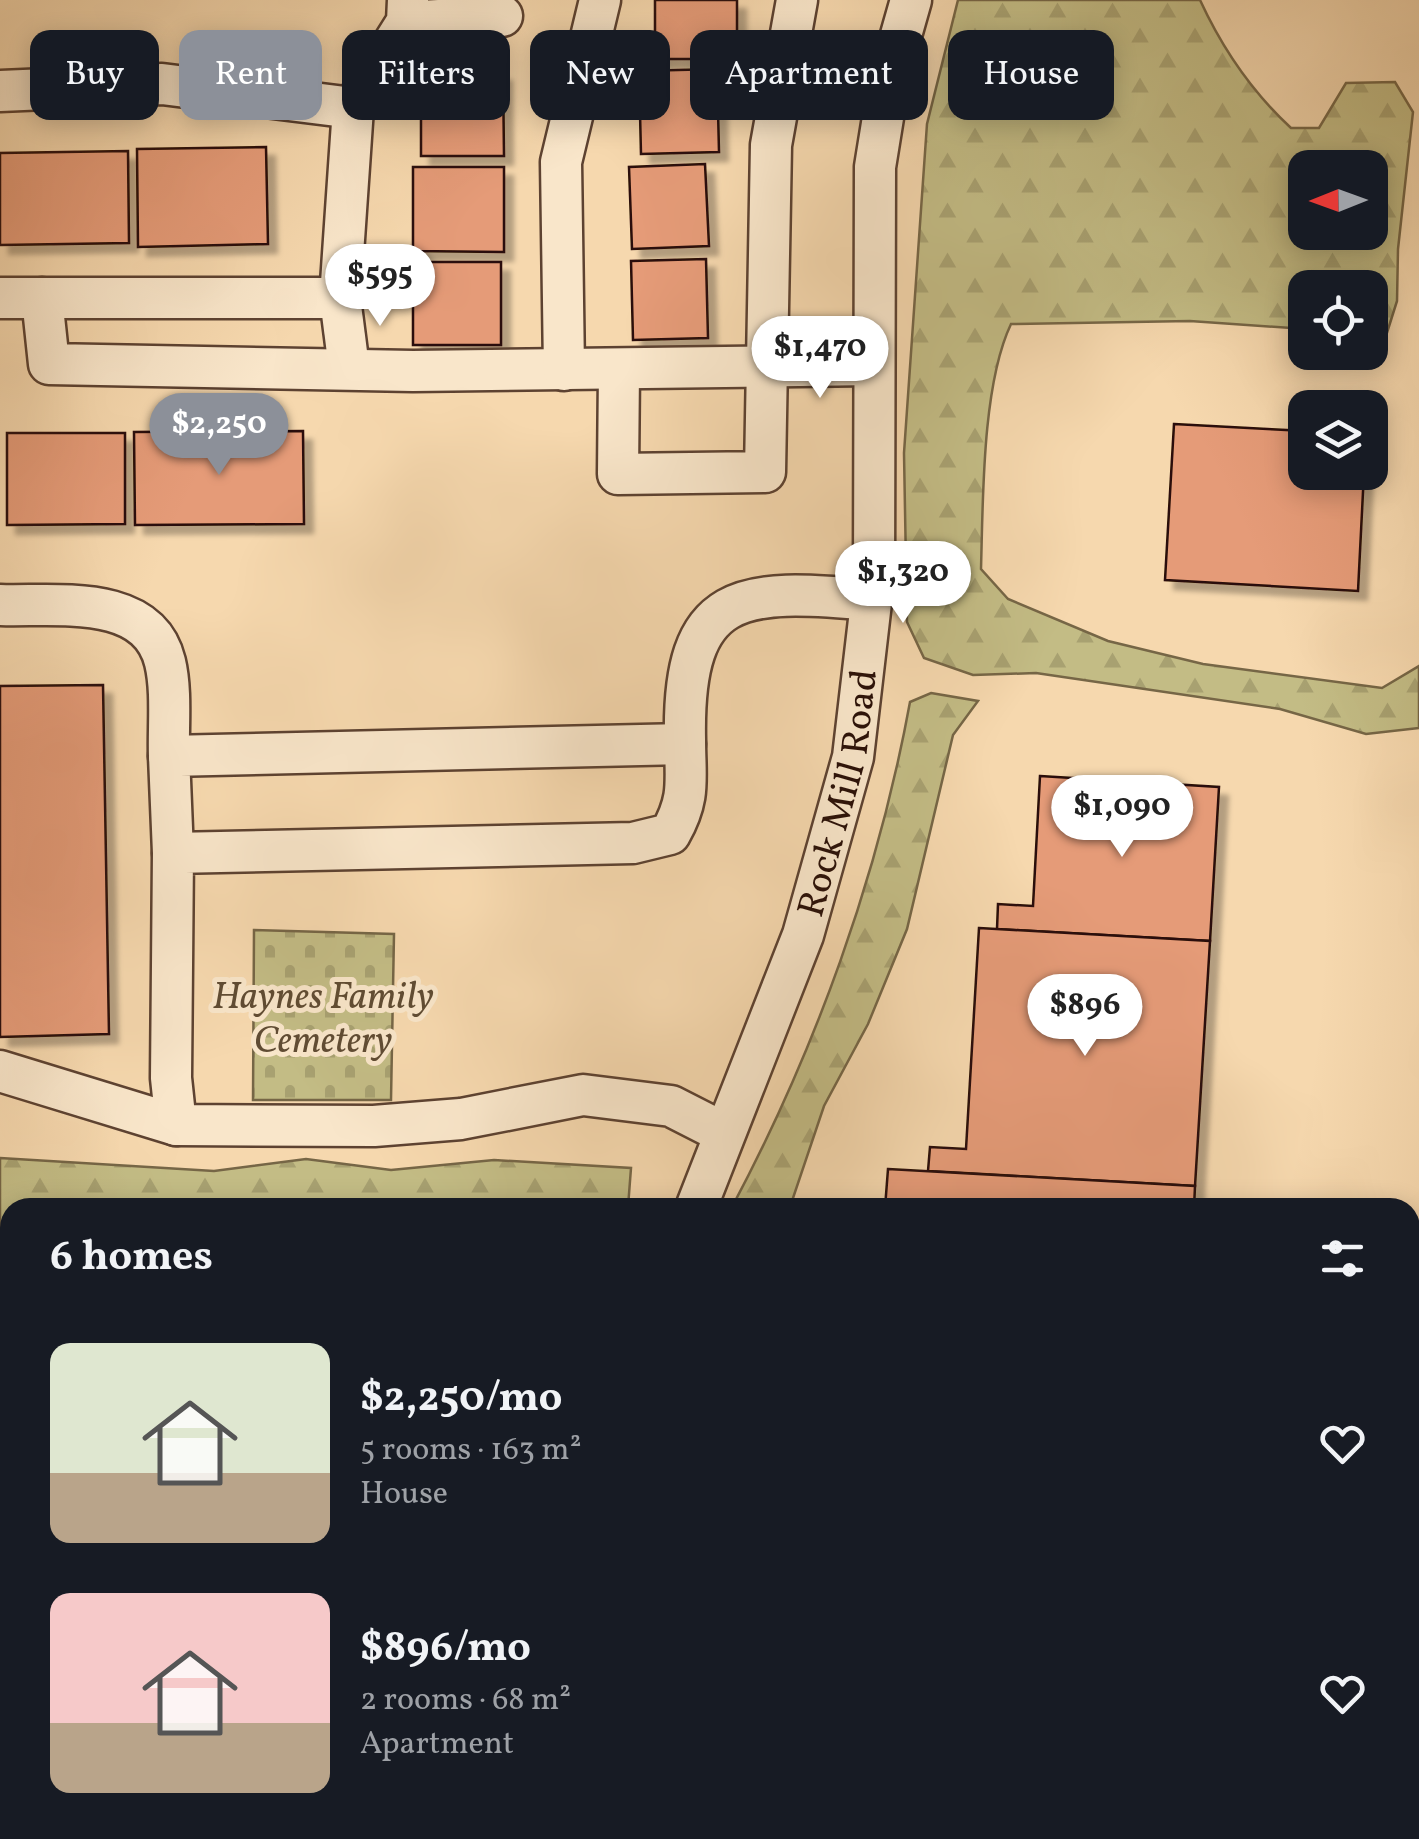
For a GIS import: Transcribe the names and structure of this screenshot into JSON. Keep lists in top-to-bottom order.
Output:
{
  "streets": {
    "street": ["Rock Mill Road"]
  },
  "parks": ["Haynes Family Cemetery"],
  "north": "left",
  "page": {
    "chip": [
      "Buy",
      "Rent",
      "Filters",
      "New",
      "Apartment",
      "House"
    ],
    "price": [
      "$595",
      "$1,470",
      "$2,250",
      "$1,320",
      "$1,090",
      "$896"
    ],
    "heading": "6 homes",
    "list": [
      {
        "name": "$2,250/mo",
        "note": "5 rooms · 163 m² · House"
      },
      {
        "name": "$896/mo",
        "note": "2 rooms · 68 m² · Apartment"
      }
    ]
  }
}
